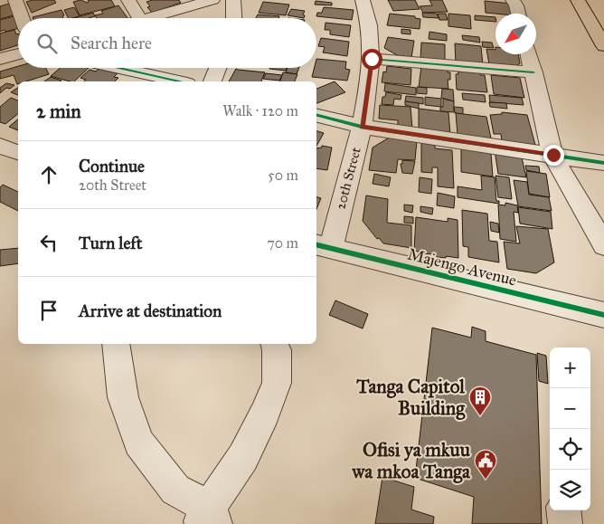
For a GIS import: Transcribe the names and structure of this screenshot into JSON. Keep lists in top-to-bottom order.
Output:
{
  "streets": {
    "street": ["20th Street", "Majengo Avenue"]
  },
  "crossings": [
    ["20th Street", "Majengo Avenue"]
  ],
  "places": {
    "building": ["Tanga Capitol Building"],
    "public building": ["Ofisi ya mkuu wa mkoa Tanga"]
  },
  "north": "bottom left",
  "page": {
    "search": "Search here",
    "heading": ["2 min", "Walk · 120 m"],
    "list": [
      ["Continue", "20th Street", "50 m"],
      ["Turn left", "70 m"],
      "Arrive at destination"
    ],
    "map_buttons": ["+", "−"]
  }
}
